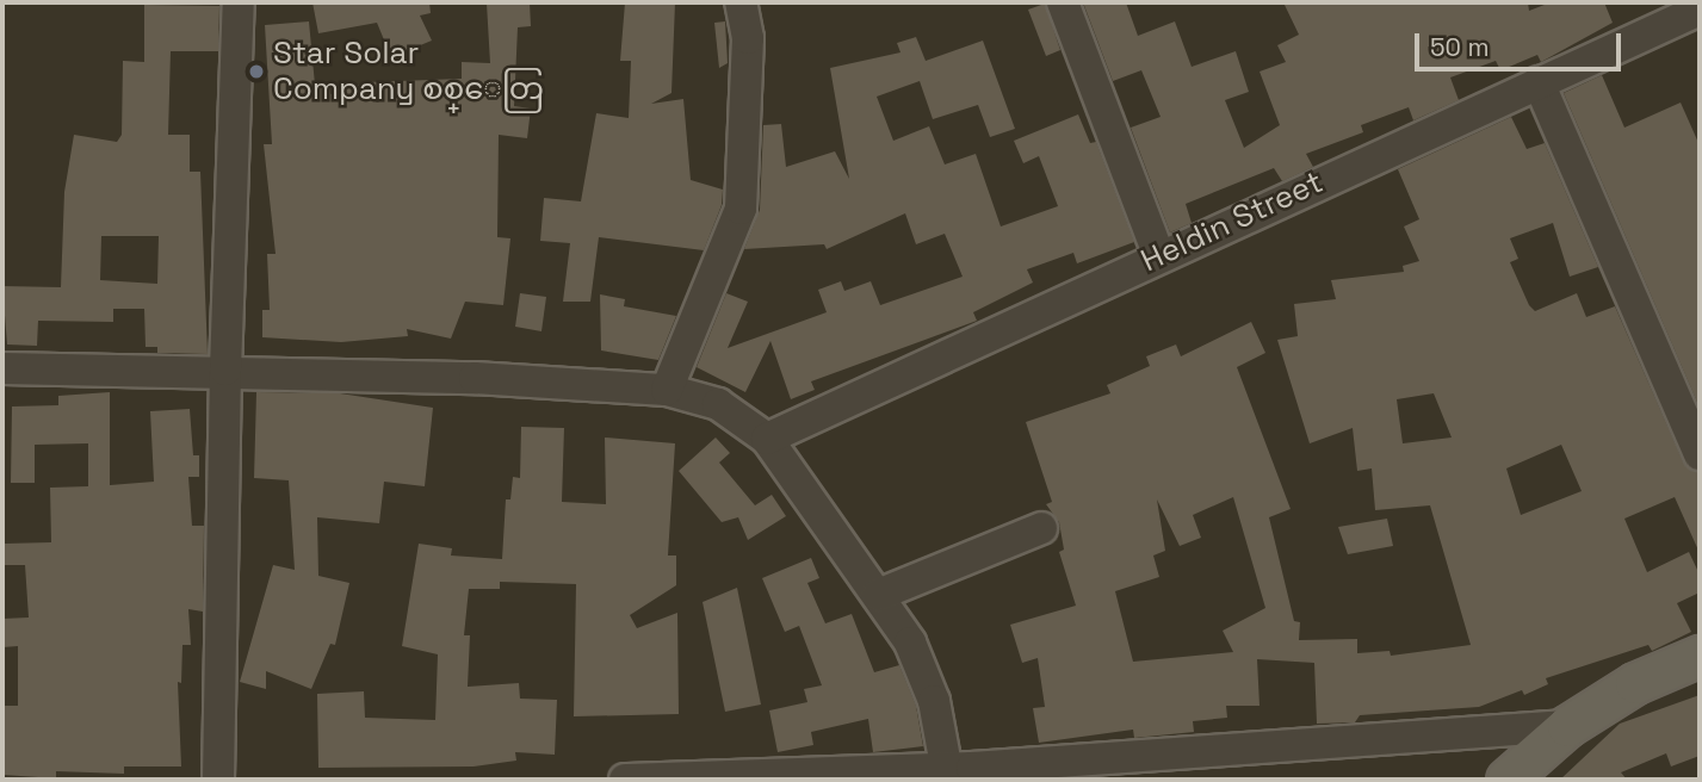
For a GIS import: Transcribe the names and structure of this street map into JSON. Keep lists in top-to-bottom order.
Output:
{
  "streets": {
    "street": ["Heldin Street"]
  },
  "places": ["Star Solar Company စစ္ေတြ"],
  "scale_bar": "50 m"
}
